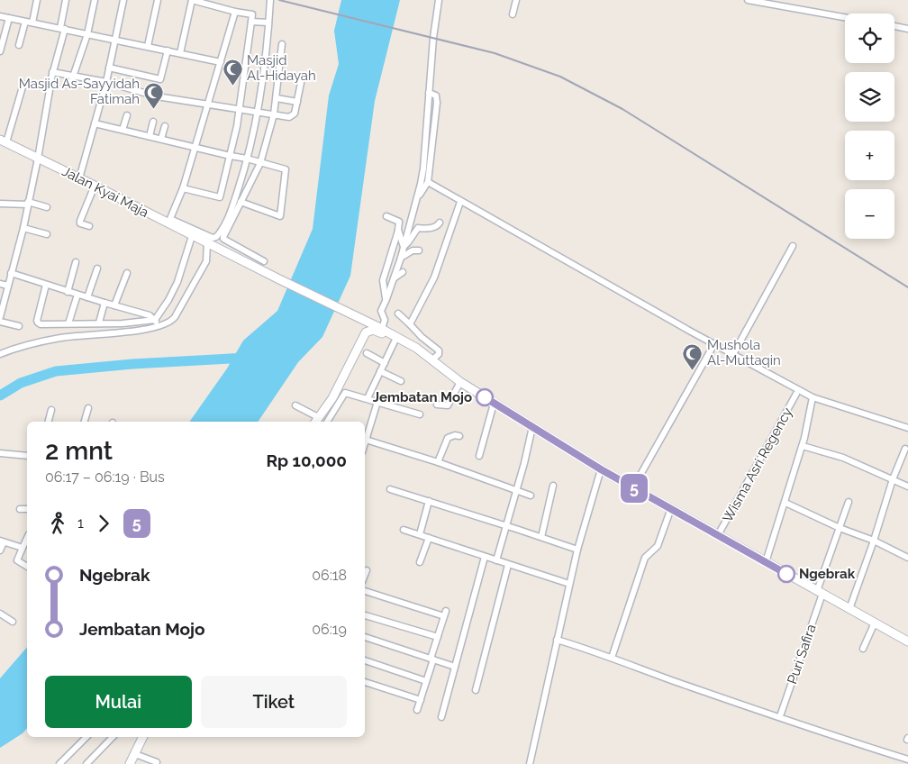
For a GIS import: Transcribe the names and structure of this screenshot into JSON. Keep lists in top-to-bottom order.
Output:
{
  "streets": {
    "main road": ["Jalan Kyai Maja"],
    "street": ["Wisma Asri Regency", "Puri Safira"]
  },
  "places": {
    "mosque": ["Masjid Al-Hidayah", "Masjid As-Sayyidah Fatimah", "Mushola Al-Muttaqin"],
    "other": ["Jembatan Mojo", "Ngebrak"]
  },
  "lines": ["bus line 5"],
  "page": {
    "on_map": "5",
    "map_buttons": ["+", "−"],
    "heading": ["2 mnt", "06:17 – 06:19 · Bus", "Rp 10,000"],
    "legs": ["1", "5"],
    "list": [
      {
        "name": "Ngebrak",
        "value": "06:18"
      },
      {
        "name": "Jembatan Mojo",
        "value": "06:19"
      }
    ],
    "buttons": ["Mulai", "Tiket"]
  }
}
